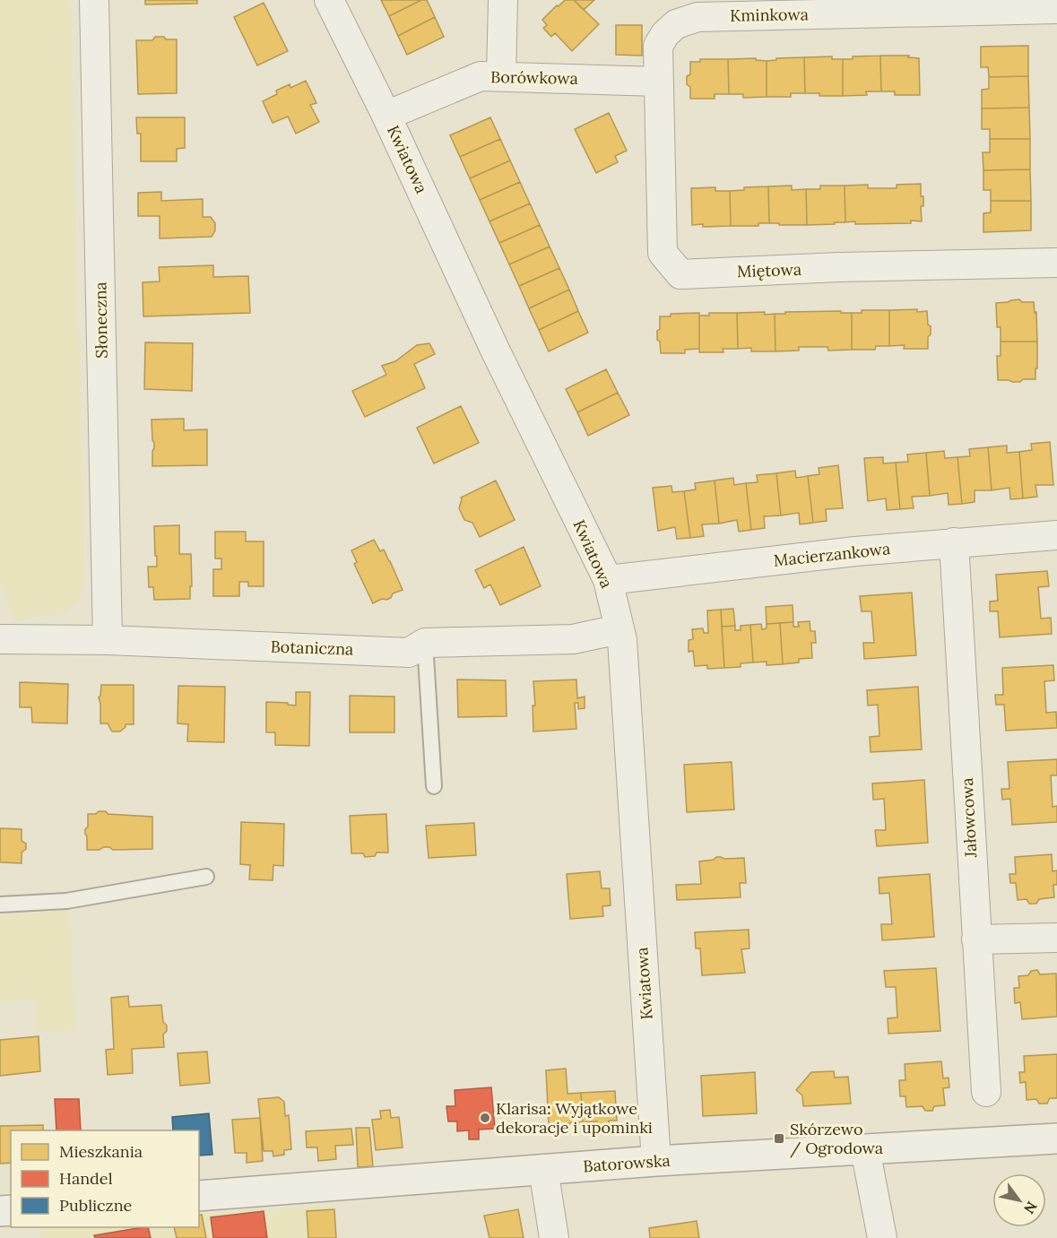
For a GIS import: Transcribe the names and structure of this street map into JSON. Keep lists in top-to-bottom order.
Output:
{
  "streets": {
    "street": [
      "Kminkowa",
      "Borówkowa",
      "Kwiatowa",
      "Miętowa",
      "Słoneczna",
      "Macierzankowa",
      "Botaniczna",
      "Jałowcowa",
      "Batorowska"
    ]
  },
  "crossings": [
    ["Kminkowa", "Borówkowa"],
    ["Kminkowa", "Miętowa"],
    ["Borówkowa", "Kwiatowa"],
    ["Borówkowa", "Miętowa"],
    ["Kwiatowa", "Macierzankowa"],
    ["Kwiatowa", "Botaniczna"],
    ["Kwiatowa", "Batorowska"],
    ["Słoneczna", "Botaniczna"],
    ["Macierzankowa", "Jałowcowa"]
  ],
  "places": {
    "other": ["Klarisa: Wyjątkowe dekoracje i upominki"],
    "transit": ["Skórzewo / Ogrodowa"]
  },
  "legend": ["Mieszkania", "Handel", "Publiczne"],
  "north": "bottom right"
}
